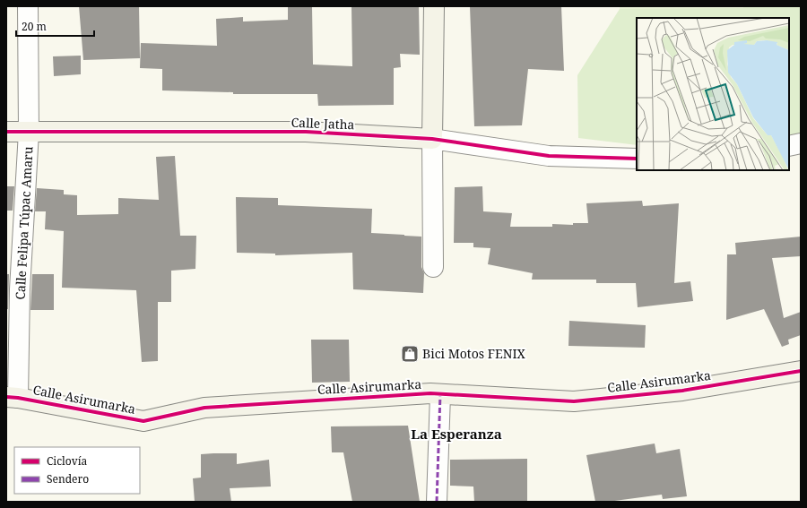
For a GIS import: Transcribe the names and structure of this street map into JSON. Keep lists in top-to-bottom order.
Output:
{
  "streets": {
    "street": ["Calle Jatha", "Calle Felipa Túpac Amaru", "Calle Asirumarka"]
  },
  "crossings": [
    ["Calle Jatha", "Calle Felipa Túpac Amaru"],
    ["Calle Felipa Túpac Amaru", "Calle Asirumarka"]
  ],
  "districts": ["La Esperanza"],
  "places": {
    "shop": ["Bici Motos FENIX"]
  },
  "legend": ["Ciclovía", "Sendero"],
  "scale_bar": "20 m"
}
